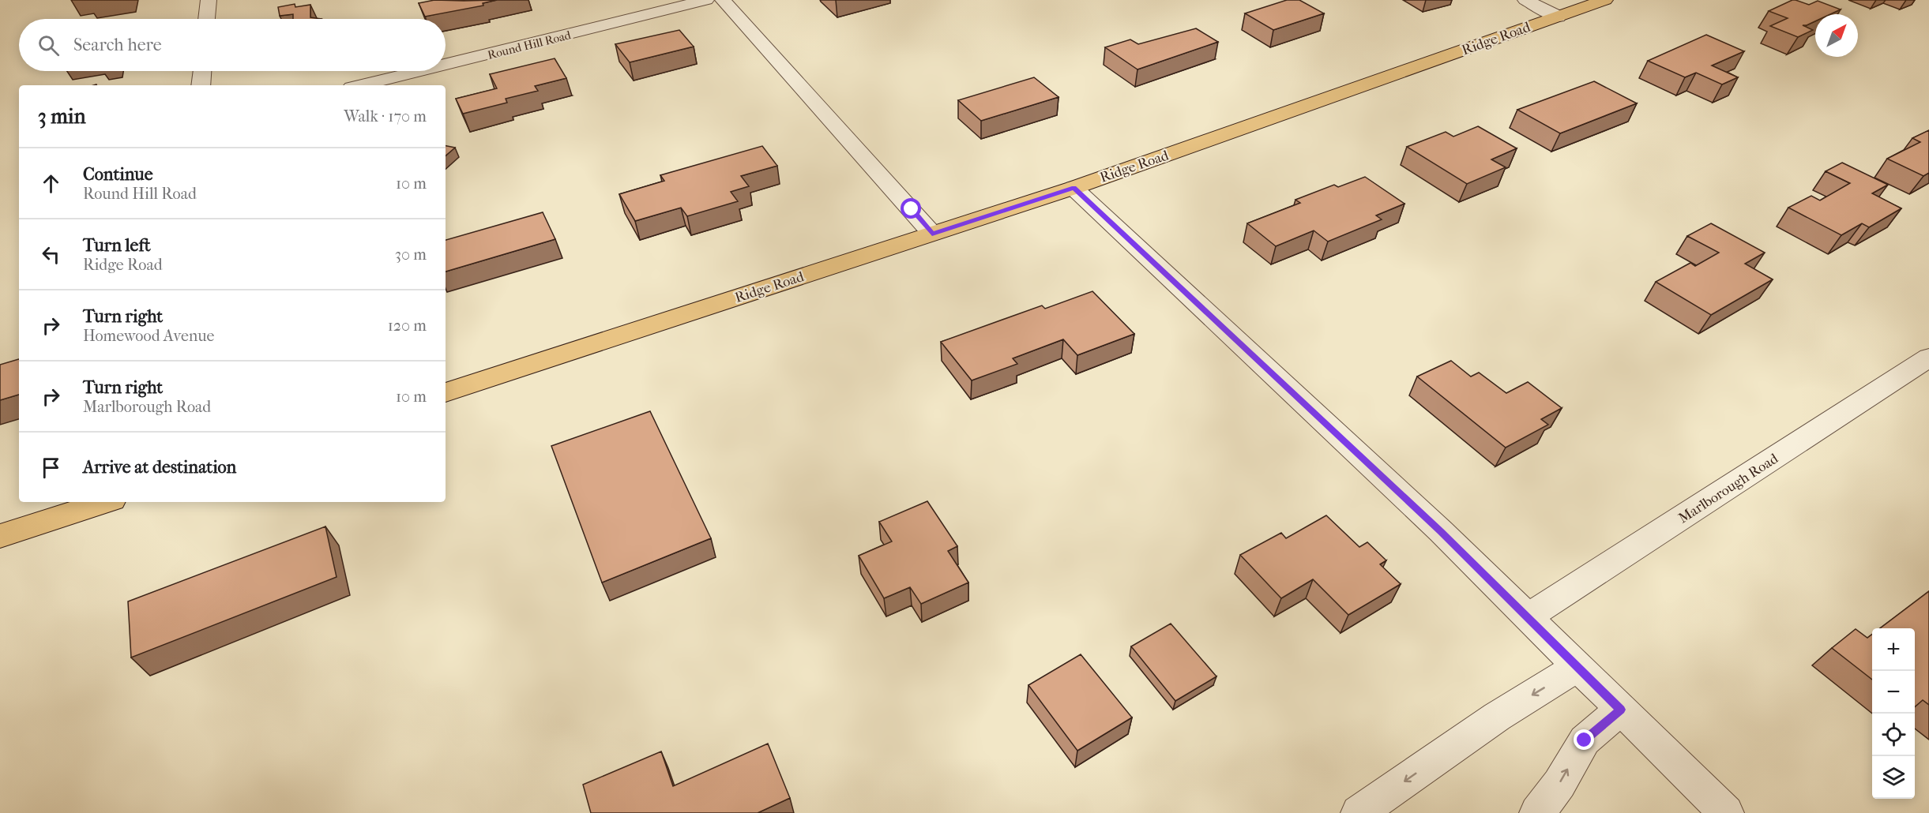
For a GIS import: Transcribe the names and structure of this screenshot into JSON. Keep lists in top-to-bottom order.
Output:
{
  "streets": {
    "main road": ["Ridge Road"],
    "street": ["Round Hill Road", "Marlborough Road"]
  },
  "north": "top right",
  "page": {
    "search": "Search here",
    "heading": ["3 min", "Walk · 170 m"],
    "list": [
      ["Continue", "Round Hill Road", "10 m"],
      ["Turn left", "Ridge Road", "30 m"],
      ["Turn right", "Homewood Avenue", "120 m"],
      ["Turn right", "Marlborough Road", "10 m"],
      "Arrive at destination"
    ],
    "map_buttons": ["+", "−"]
  }
}
